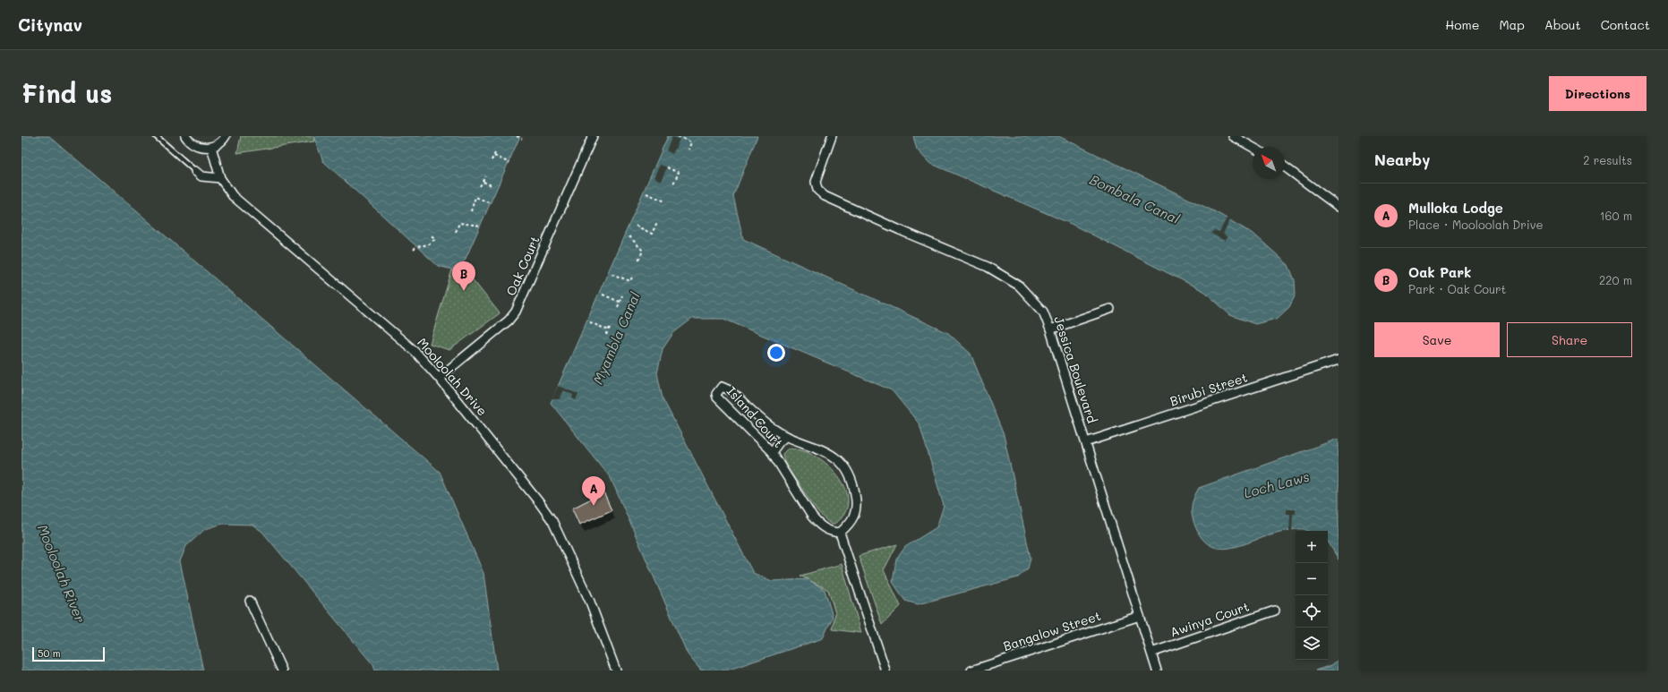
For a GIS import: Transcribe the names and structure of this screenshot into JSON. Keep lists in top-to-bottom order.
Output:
{
  "streets": {
    "street": [
      "Oak Court",
      "Jessica Boulevard",
      "Mooloolah Drive",
      "Birubi Street",
      "Island Court",
      "Awinya Court",
      "Bangalow Street"
    ]
  },
  "crossings": [
    ["Oak Court", "Mooloolah Drive"],
    ["Jessica Boulevard", "Birubi Street"],
    ["Jessica Boulevard", "Awinya Court"],
    ["Jessica Boulevard", "Bangalow Street"]
  ],
  "water": [
    "Bombala Canal",
    "Myambla Canal",
    "Loch Laws",
    "Mooloolah River"
  ],
  "scale_bar": "50 m",
  "north": "top left",
  "page": {
    "header": "Citynav",
    "nav": [
      "Home",
      "Map",
      "About",
      "Contact"
    ],
    "buttons": [
      "Directions",
      ["Save", "Share"]
    ],
    "title": "Find us",
    "heading": ["Nearby", "2 results"],
    "list": [
      {
        "mark": "A",
        "name": "Mulloka Lodge",
        "note": "Place · Mooloolah Drive",
        "value": "160 m"
      },
      {
        "mark": "B",
        "name": "Oak Park",
        "note": "Park · Oak Court",
        "value": "220 m"
      }
    ],
    "pins": ["B", "A"],
    "map_buttons": ["+", "−"],
    "scale": "50 m"
  }
}
